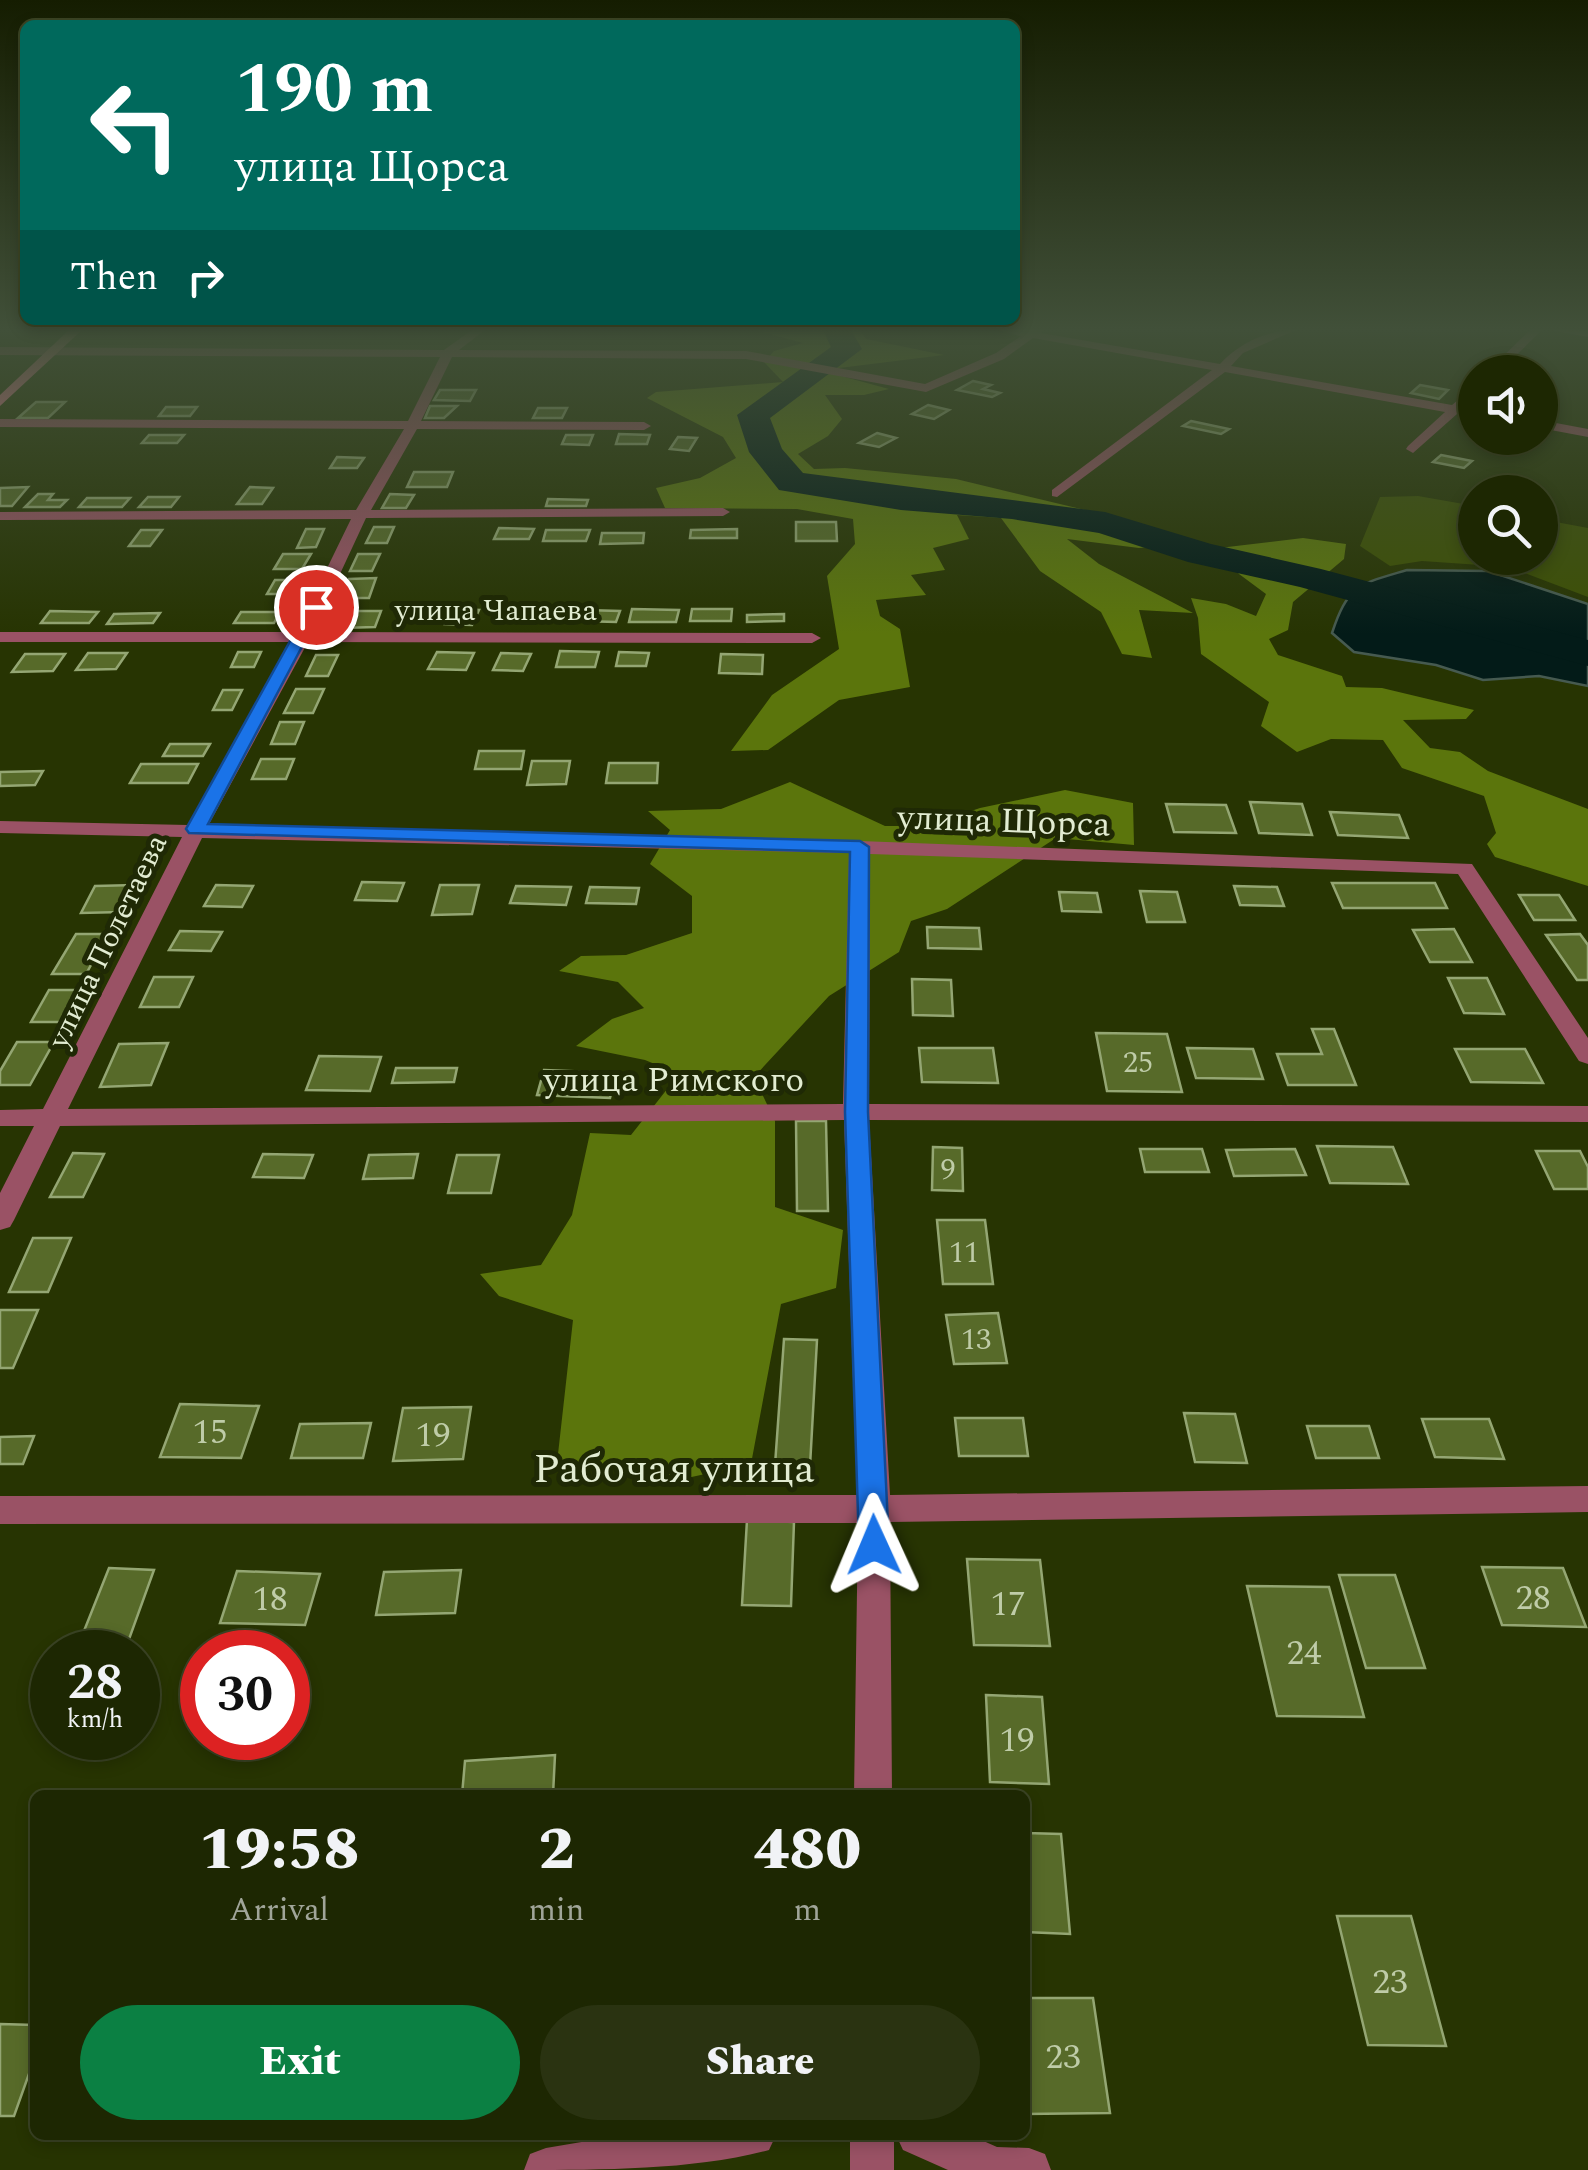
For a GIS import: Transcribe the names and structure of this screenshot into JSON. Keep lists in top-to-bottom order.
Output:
{
  "streets": {
    "street": [
      "улица Чапаева",
      "улица Щорса",
      "улица Полетаева",
      "улица Римского",
      "Рабочая улица"
    ]
  },
  "crossings": [
    ["улица Чапаева", "улица Полетаева"],
    ["улица Щорса", "улица Полетаева"],
    ["улица Полетаева", "улица Римского"]
  ],
  "house_numbers": [
    "25",
    "9",
    "11",
    "13",
    "15",
    "19",
    "28",
    "18",
    "17",
    "24",
    "19",
    "23",
    "23"
  ],
  "page": {
    "turn": ["190 m", "улица Щорса"],
    "then": "Then",
    "speed": "28 km/h",
    "limit": "30",
    "eta": [
      "19:58",
      "Arrival",
      "2",
      "min",
      "480",
      "m"
    ],
    "buttons": ["Exit", "Share"]
  }
}
